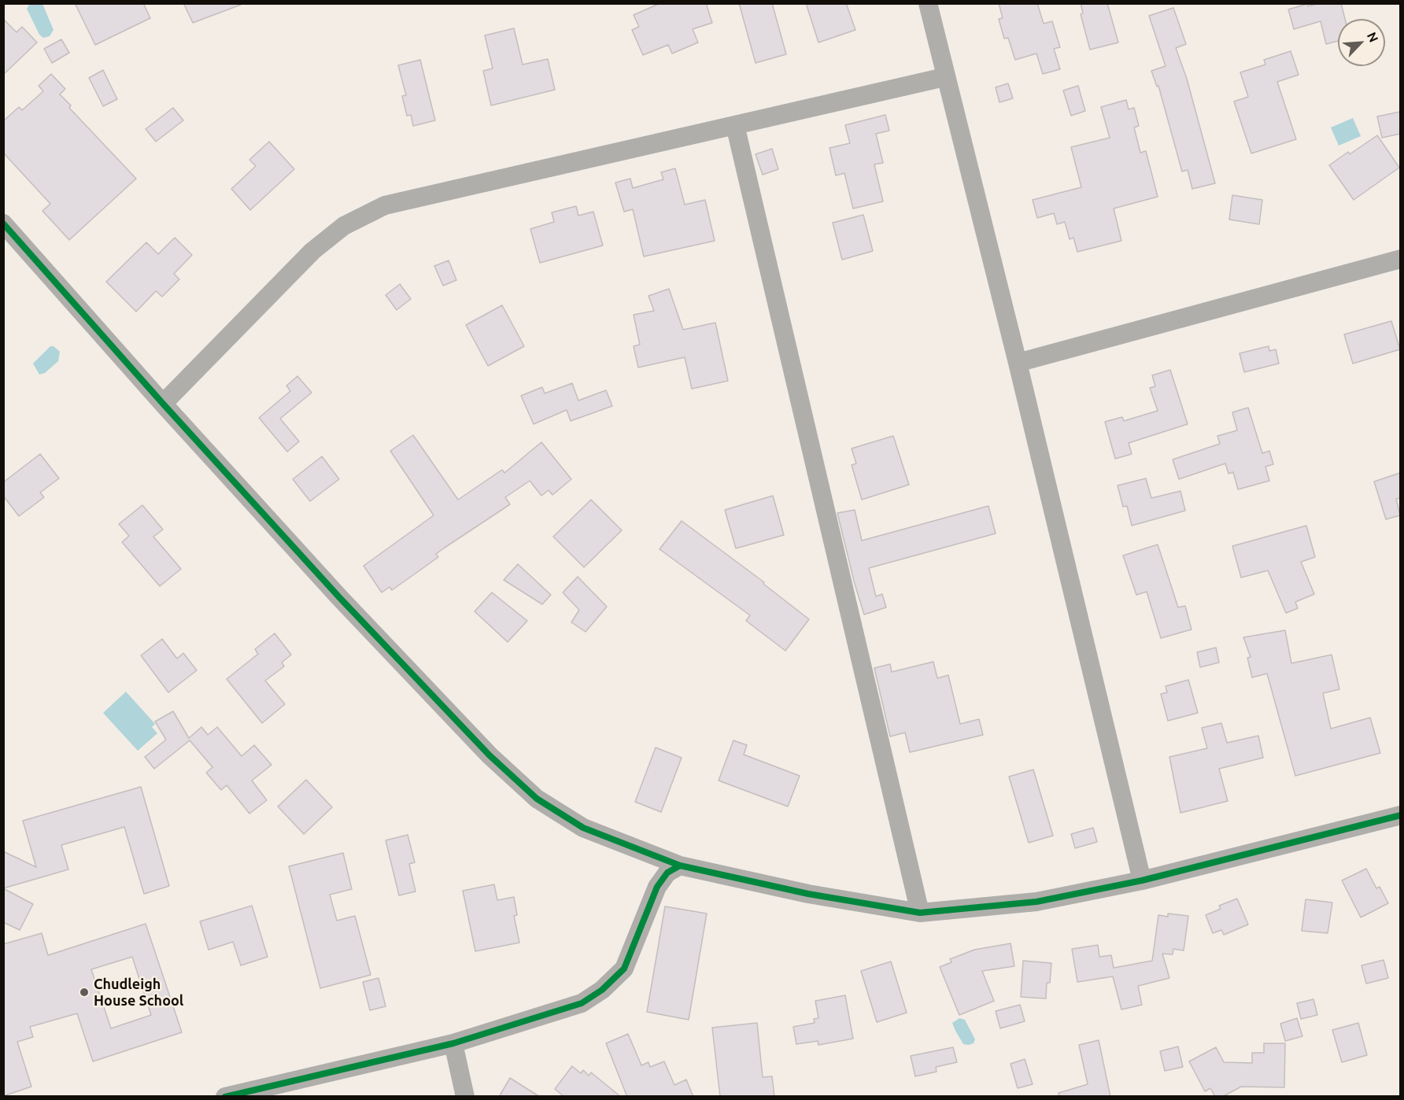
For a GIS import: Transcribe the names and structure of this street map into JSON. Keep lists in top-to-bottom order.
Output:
{
  "places": ["Chudleigh House School"],
  "north": "top right"
}
